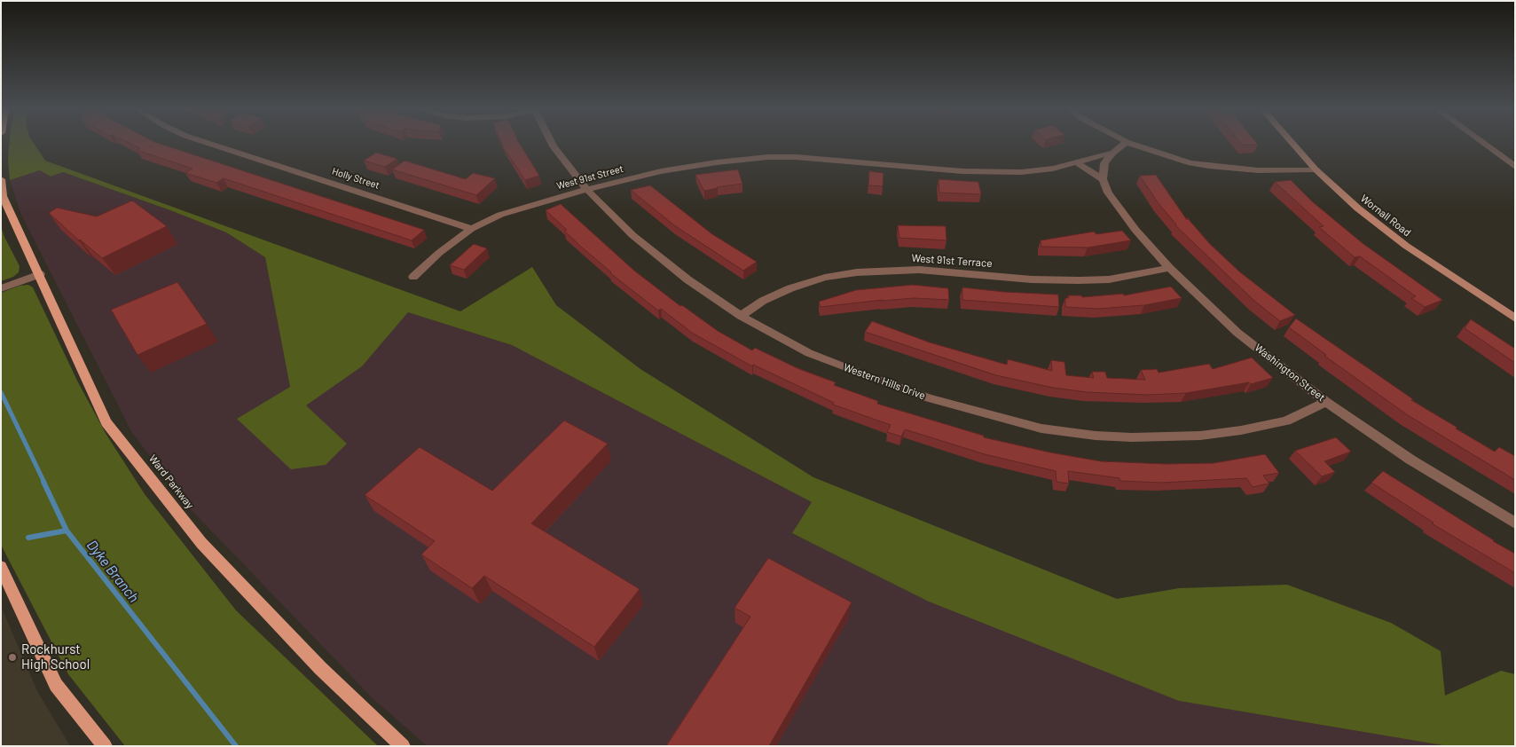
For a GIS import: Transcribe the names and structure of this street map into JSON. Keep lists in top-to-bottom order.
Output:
{
  "streets": {
    "main road": ["Wornall Road", "Ward Parkway"],
    "street": [
      "West 91st Street",
      "Holly Street",
      "West 91st Terrace",
      "Washington Street",
      "Western Hills Drive"
    ]
  },
  "crossings": [
    ["West 91st Street", "Holly Street"],
    ["West 91st Street", "Western Hills Drive"],
    ["West 91st Terrace", "Washington Street"],
    ["West 91st Terrace", "Western Hills Drive"],
    ["Washington Street", "Western Hills Drive"]
  ],
  "water": ["Dyke Branch"],
  "places": ["Rockhurst High School"]
}
